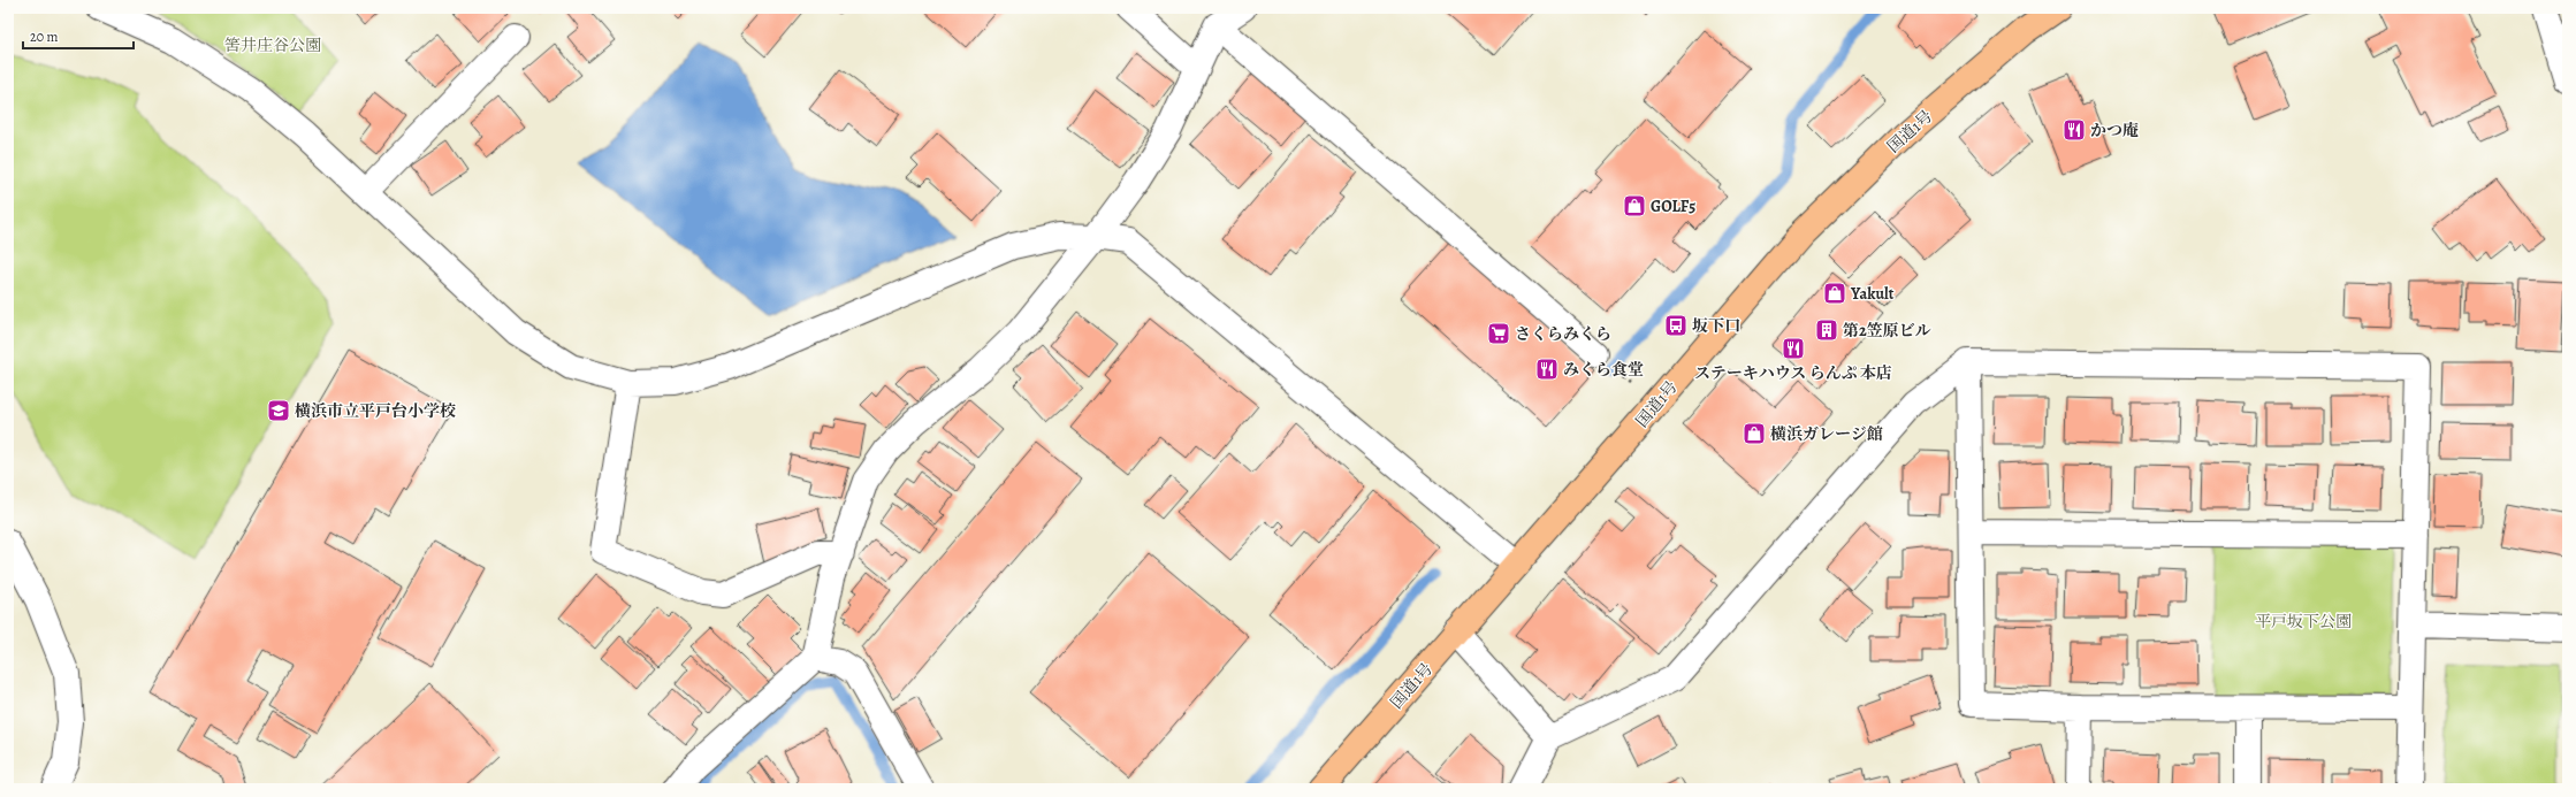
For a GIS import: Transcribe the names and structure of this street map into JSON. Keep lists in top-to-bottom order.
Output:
{
  "streets": {
    "highway": ["国道1号"]
  },
  "parks": ["筈井庄谷公園", "平戸坂下公園"],
  "places": {
    "restaurant": ["かつ庵", "ステーキハウス らんぷ 本店", "みくら食堂"],
    "shop": ["GOLF5", "Yakult", "横浜ガレージ館"],
    "bus stop": ["坂下口"],
    "building": ["第2笠原ビル"],
    "supermarket": ["さくらみくら"],
    "school or university": ["横浜市立平戸台小学校"]
  },
  "scale_bar": "20 m"
}
